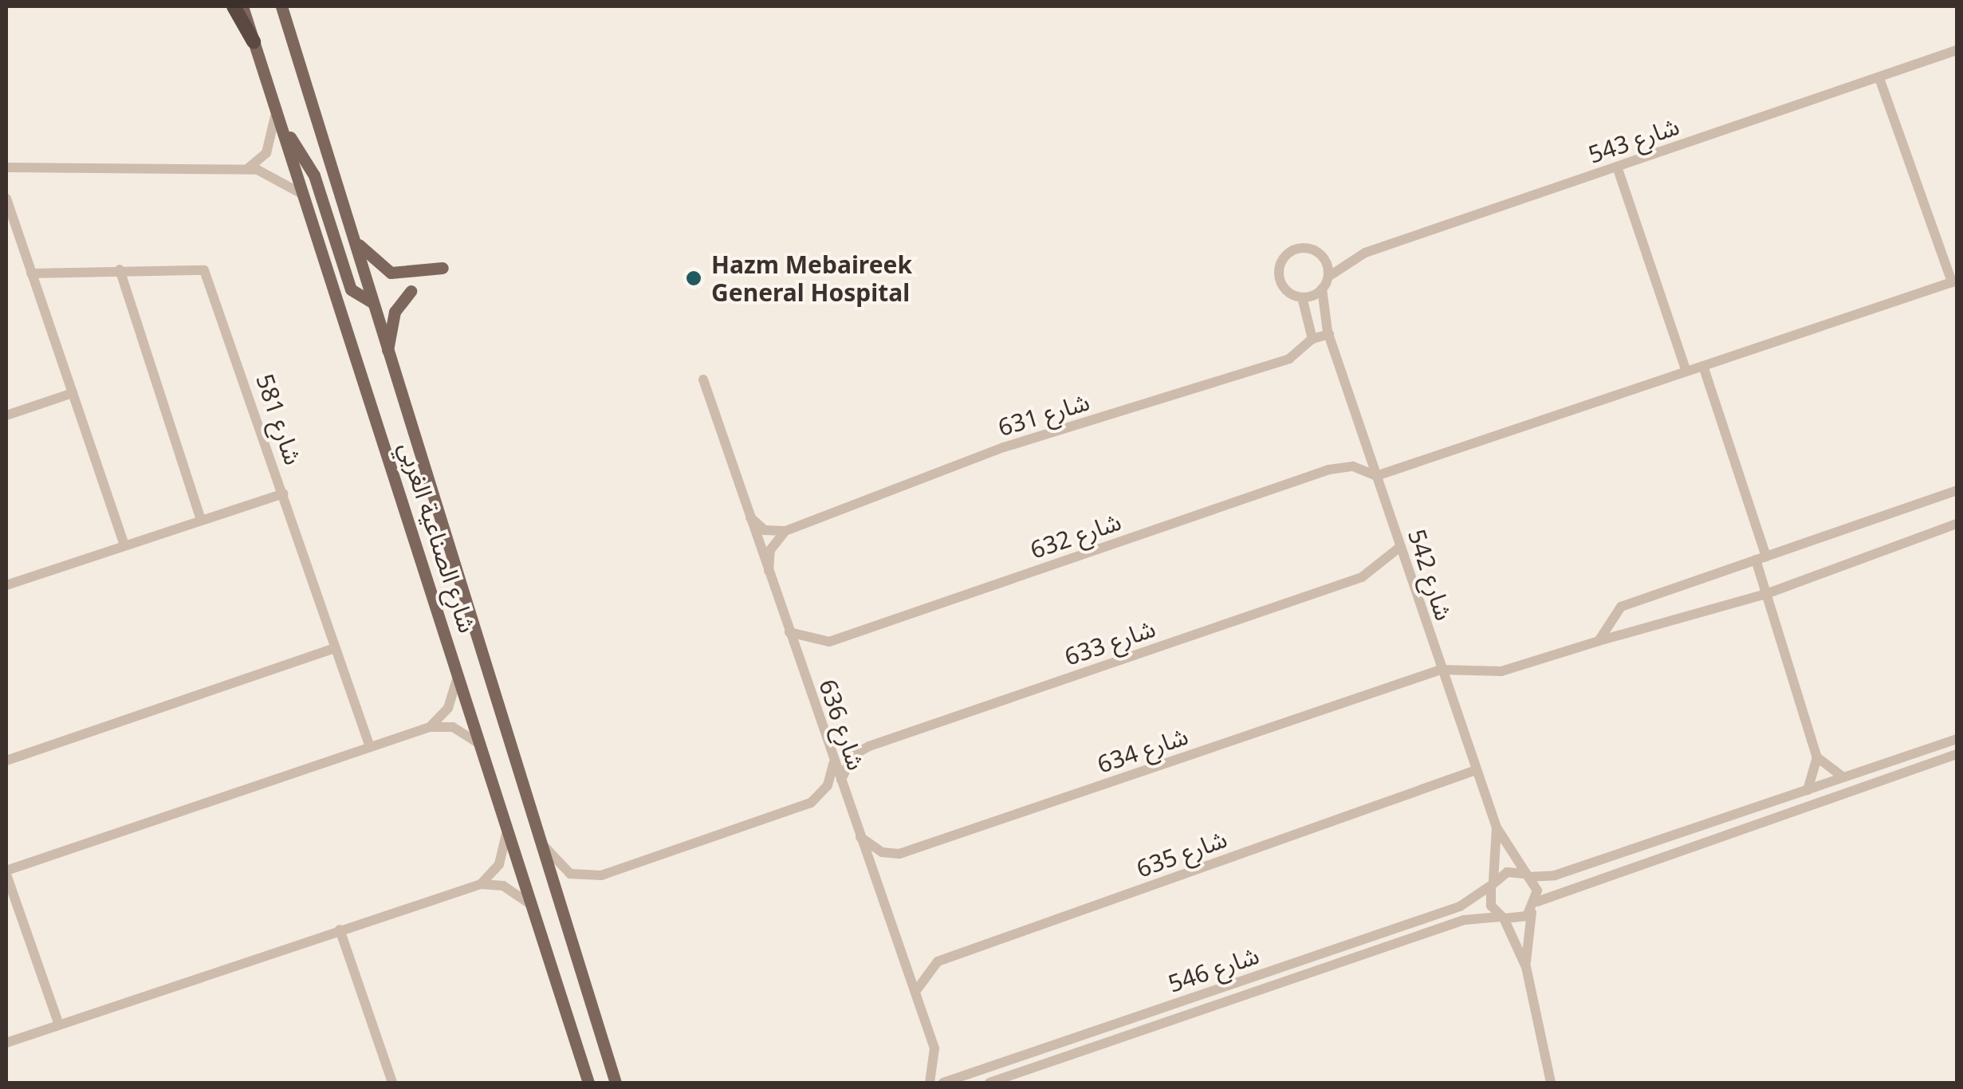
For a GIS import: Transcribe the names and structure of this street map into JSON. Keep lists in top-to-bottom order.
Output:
{
  "streets": {
    "main road": ["شارع الصناعية الغربي"],
    "street": [
      "شارع 543",
      "شارع 631",
      "شارع 581",
      "شارع 632",
      "شارع 542",
      "شارع 633",
      "شارع 636",
      "شارع 634",
      "شارع 635",
      "شارع 546"
    ]
  },
  "crossings": [
    ["شارع 543", "شارع 542"],
    ["شارع 632", "شارع 542"],
    ["شارع 632", "شارع 636"],
    ["شارع 542", "شارع 633"],
    ["شارع 542", "شارع 634"],
    ["شارع 542", "شارع 635"],
    ["شارع 542", "شارع 546"],
    ["شارع 633", "شارع 636"],
    ["شارع 636", "شارع 634"],
    ["شارع 636", "شارع 635"]
  ],
  "places": ["Hazm Mebaireek General Hospital"]
}
